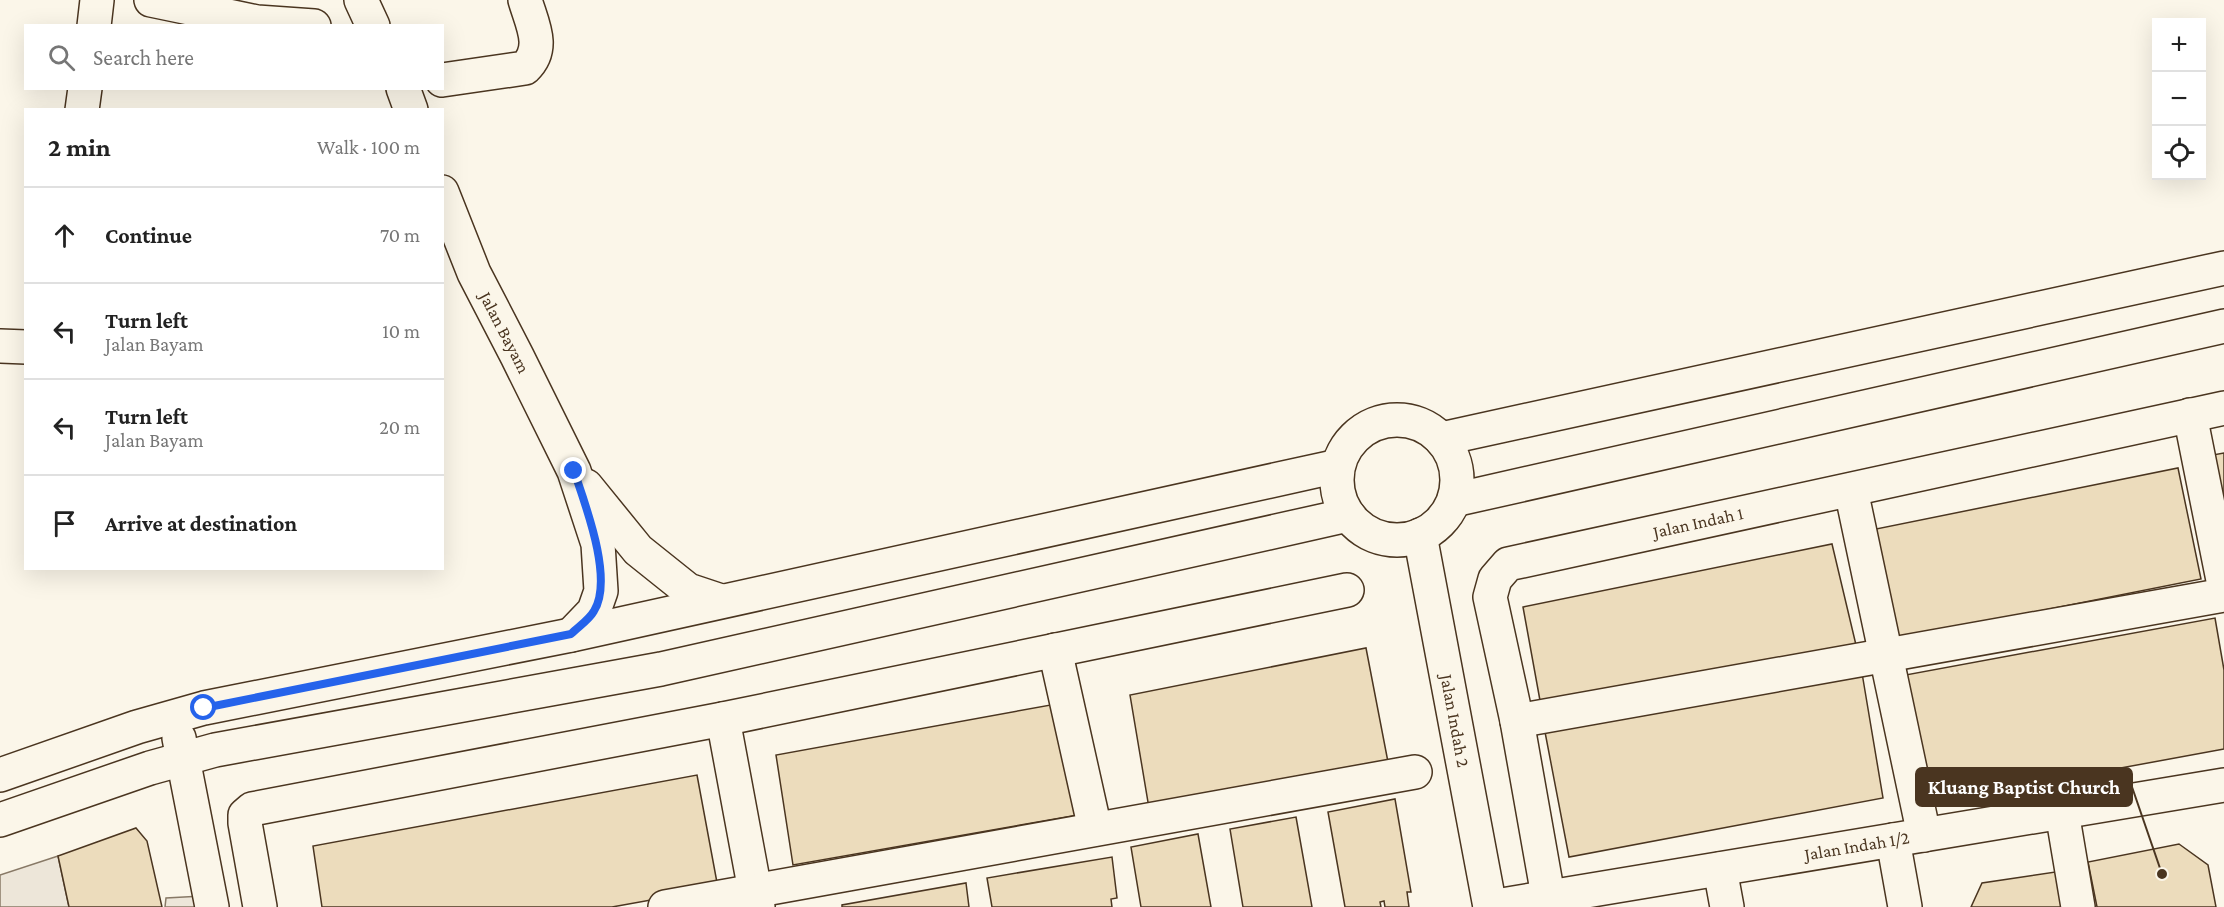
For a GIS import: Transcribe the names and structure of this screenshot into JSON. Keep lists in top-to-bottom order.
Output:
{
  "streets": {
    "street": [
      "Jalan Bayam",
      "Jalan Indah 1",
      "Jalan Indah 2",
      "Jalan Indah 1/2"
    ]
  },
  "crossings": [
    ["Jalan Indah 1", "Jalan Indah 1/2"],
    ["Jalan Indah 2", "Jalan Indah 1/2"]
  ],
  "places": ["Kluang Baptist Church"],
  "page": {
    "map_buttons": ["+", "−"],
    "search": "Search here",
    "heading": ["2 min", "Walk · 100 m"],
    "list": [
      ["Continue", "70 m"],
      ["Turn left", "Jalan Bayam", "10 m"],
      ["Turn left", "Jalan Bayam", "20 m"],
      "Arrive at destination"
    ]
  }
}
